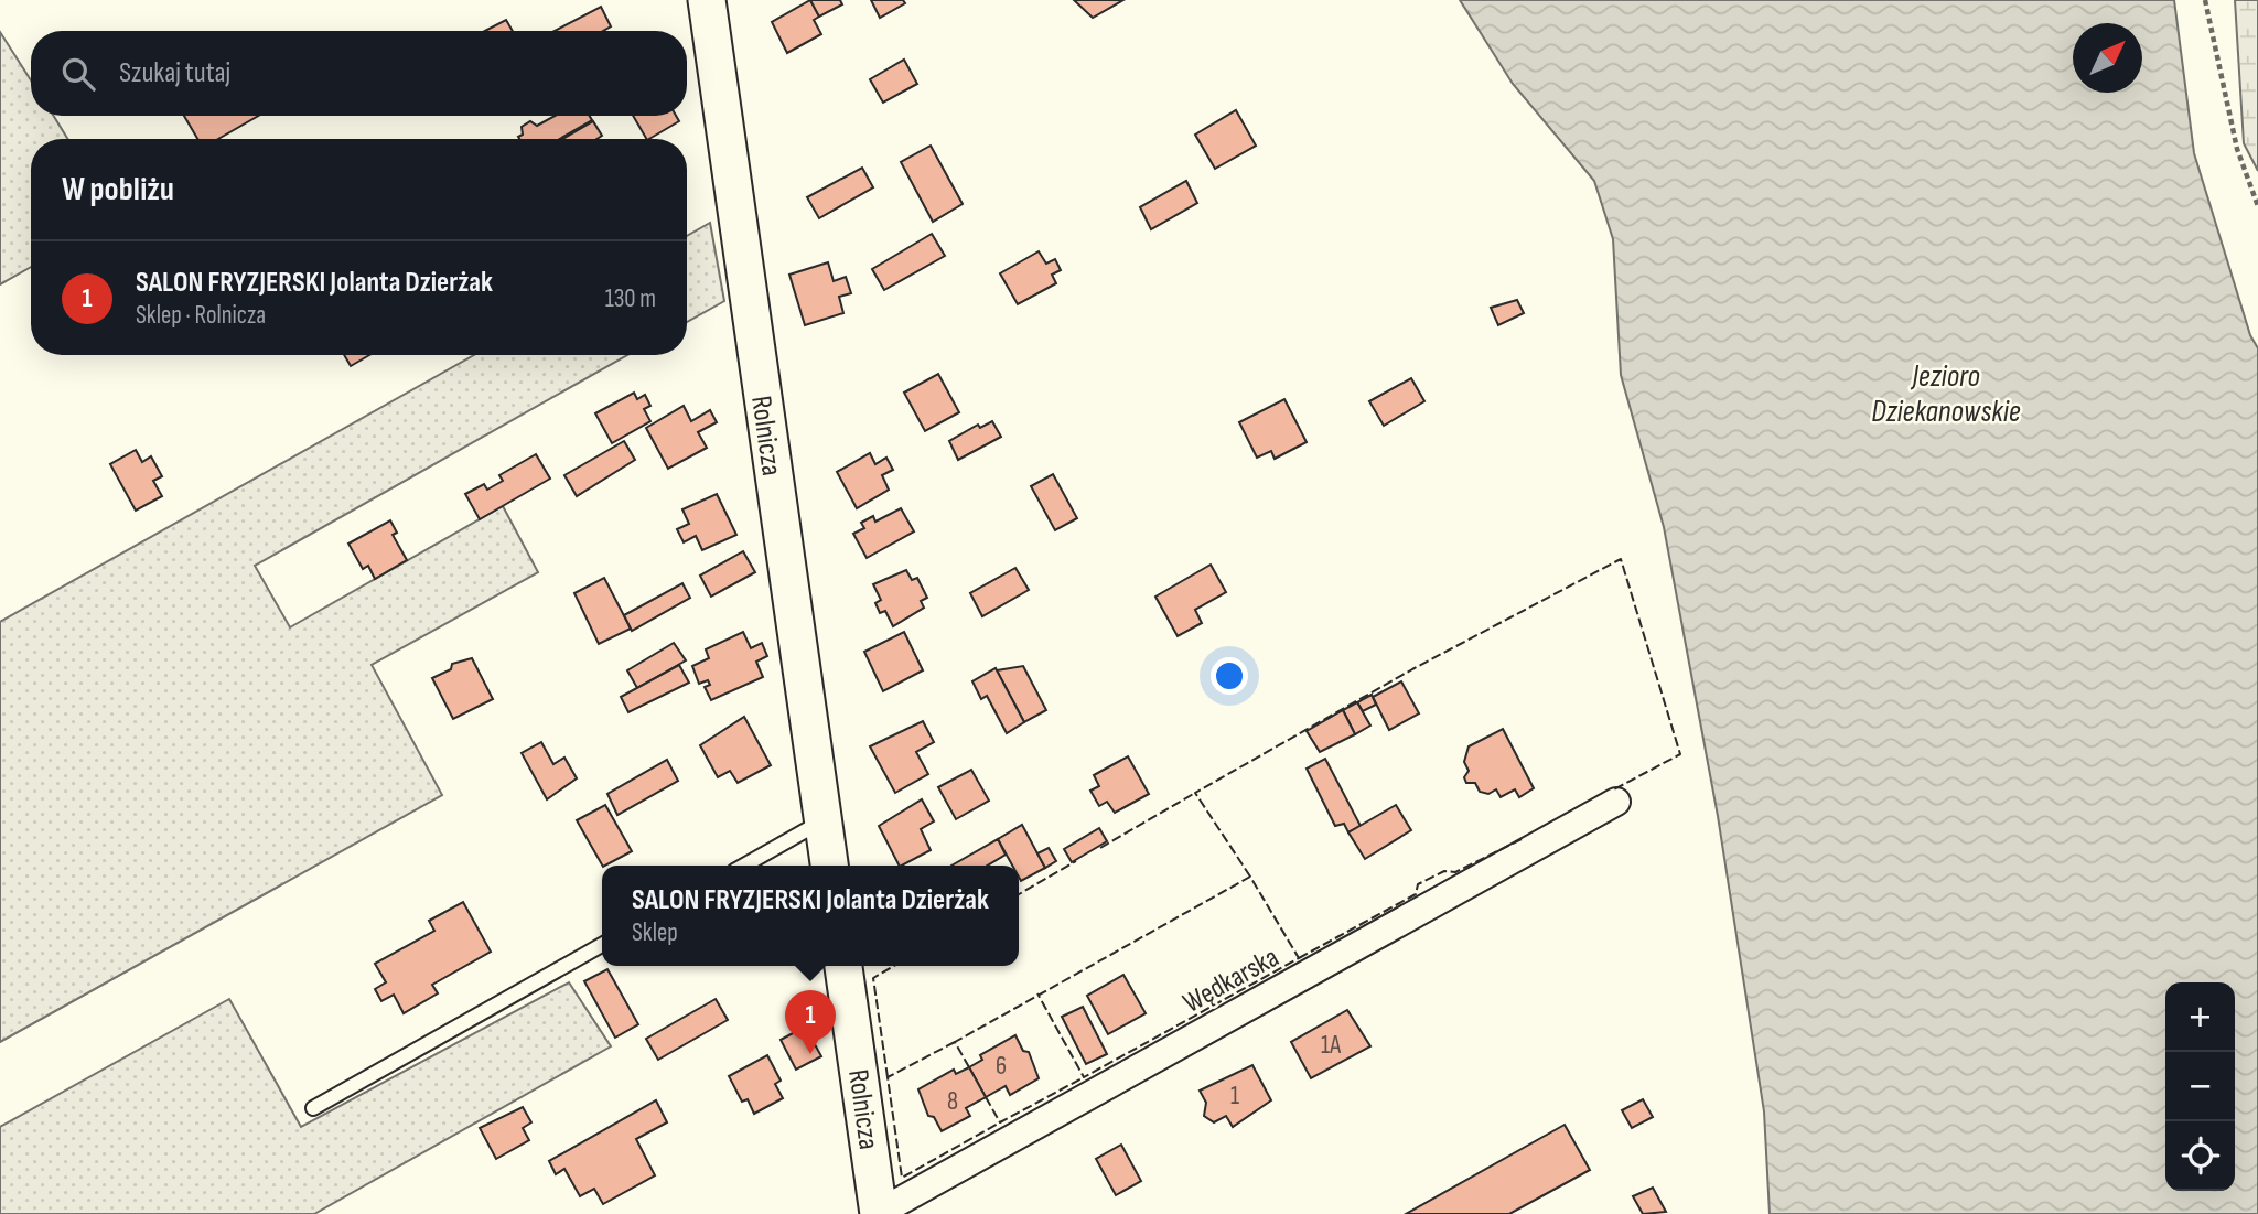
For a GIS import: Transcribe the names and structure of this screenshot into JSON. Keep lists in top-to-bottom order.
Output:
{
  "streets": {
    "street": ["Rolnicza", "Wędkarska"]
  },
  "crossings": [
    ["Rolnicza", "Wędkarska"]
  ],
  "water": ["Jezioro Dziekanowskie"],
  "house_numbers": [
    "1A",
    "6",
    "1",
    "8"
  ],
  "north": "top right",
  "page": {
    "search": "Szukaj tutaj",
    "heading": "W pobliżu",
    "list": [
      {
        "mark": "1",
        "name": "SALON FRYZJERSKI Jolanta Dzierżak",
        "note": "Sklep · Rolnicza",
        "value": "130 m"
      }
    ],
    "popup": ["SALON FRYZJERSKI Jolanta Dzierżak", "Sklep"],
    "map_buttons": ["+", "−"],
    "pins": "1"
  }
}
